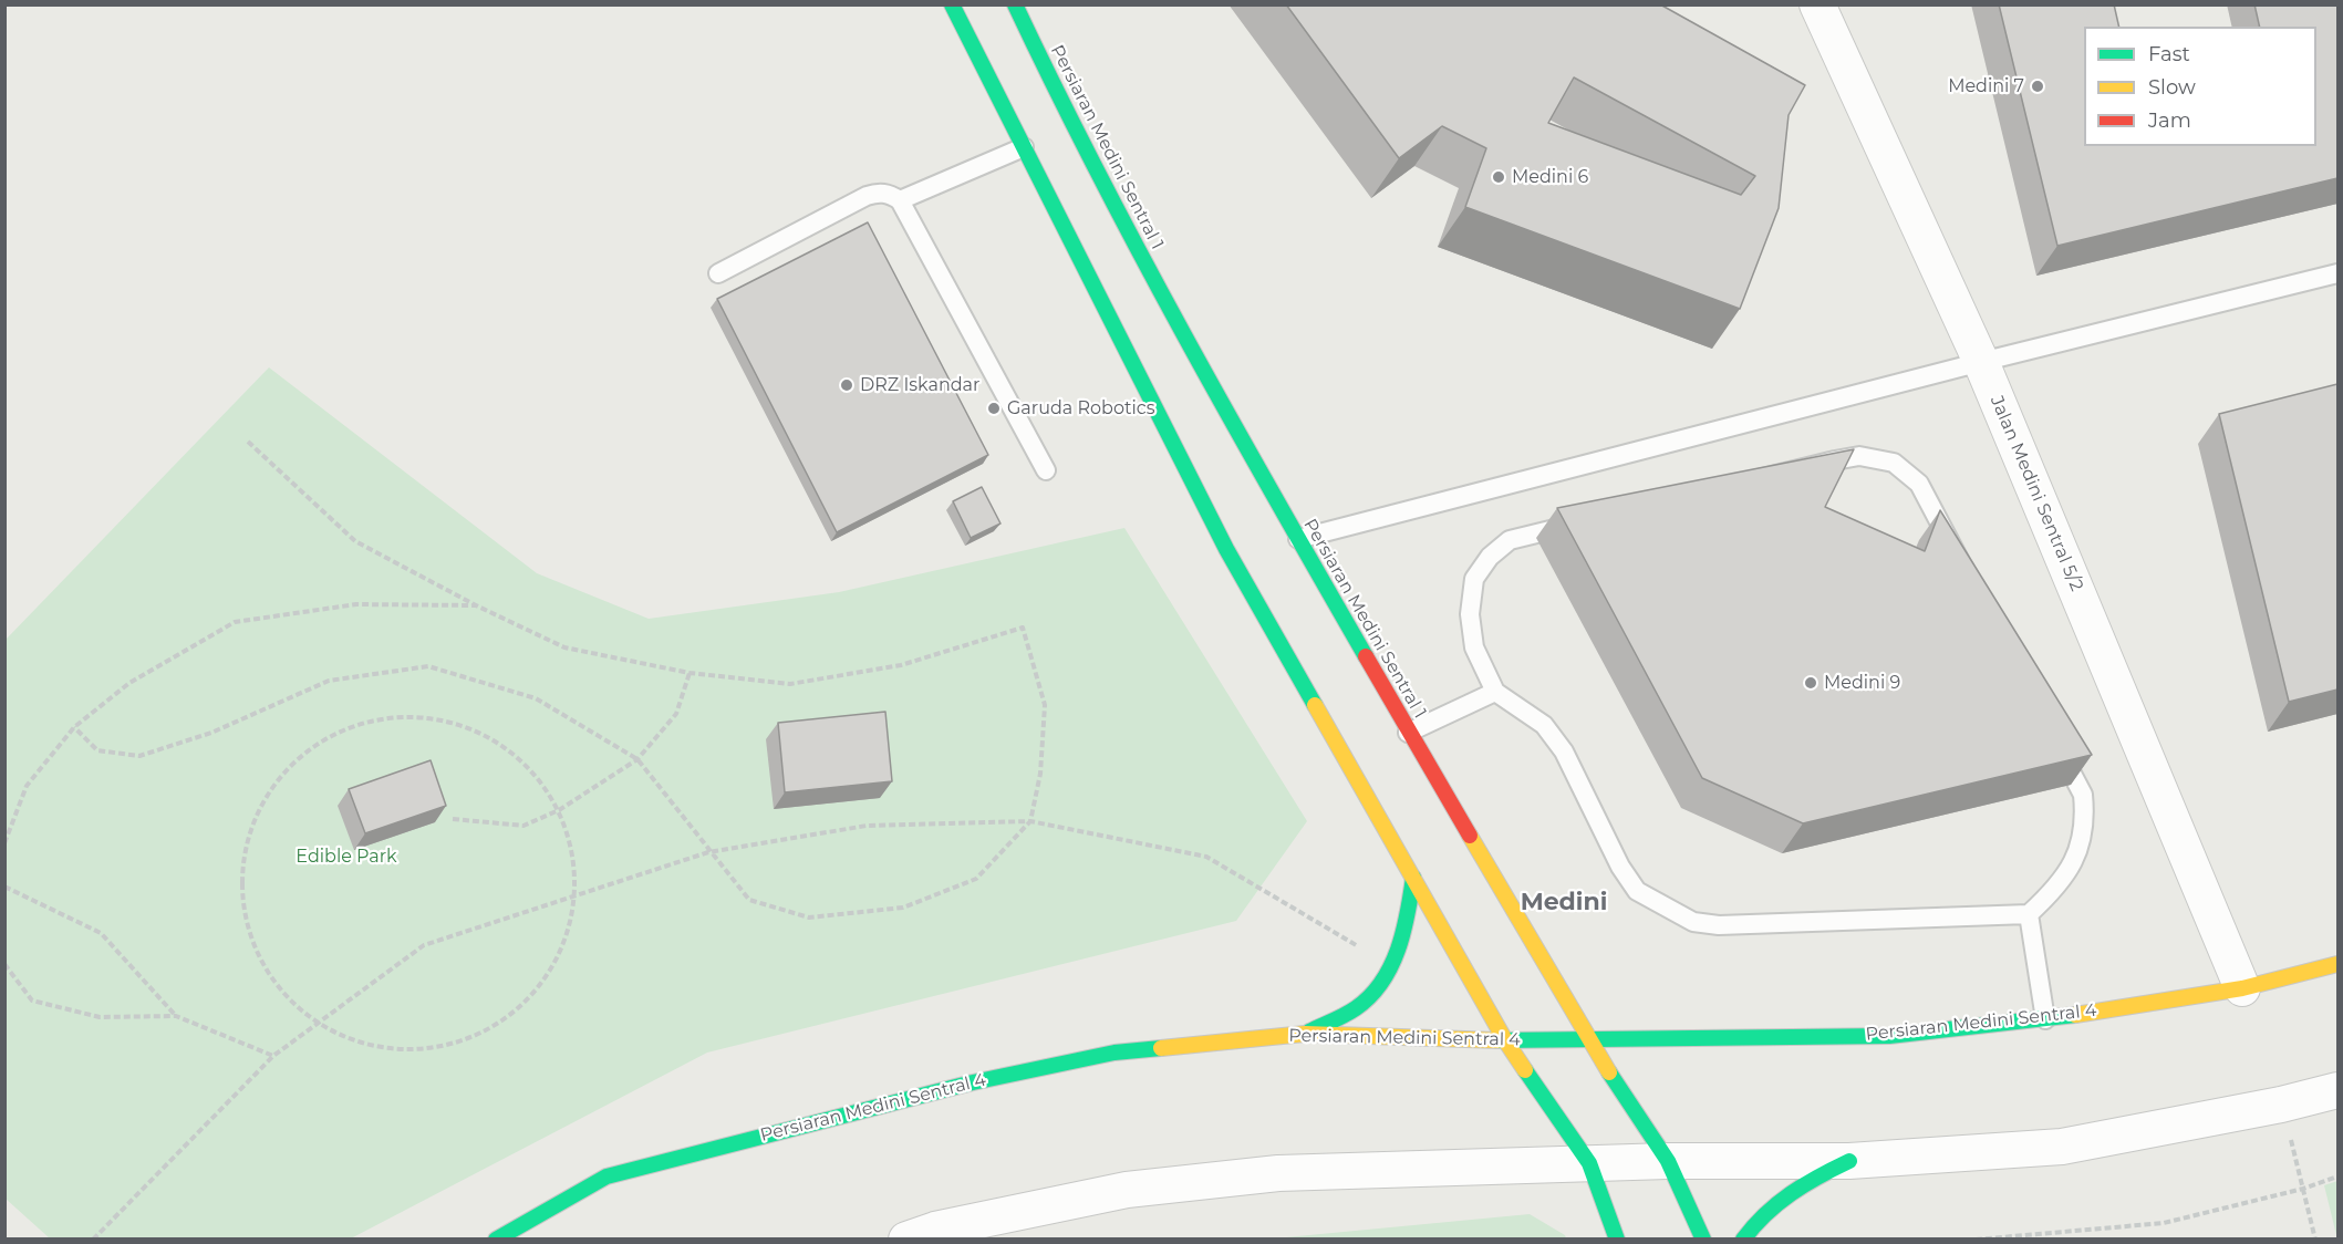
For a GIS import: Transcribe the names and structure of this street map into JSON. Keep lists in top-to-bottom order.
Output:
{
  "streets": {
    "street": ["Persiaran Medini Sentral 1", "Jalan Medini Sentral 5/2", "Persiaran Medini Sentral 4"]
  },
  "crossings": [
    ["Persiaran Medini Sentral 1", "Persiaran Medini Sentral 4"],
    ["Jalan Medini Sentral 5/2", "Persiaran Medini Sentral 4"]
  ],
  "districts": ["Medini"],
  "parks": ["Edible Park"],
  "places": [
    "Medini 7",
    "Medini 6",
    "DRZ Iskandar",
    "Garuda Robotics",
    "Medini 9"
  ],
  "legend": ["Fast", "Slow", "Jam"]
}
